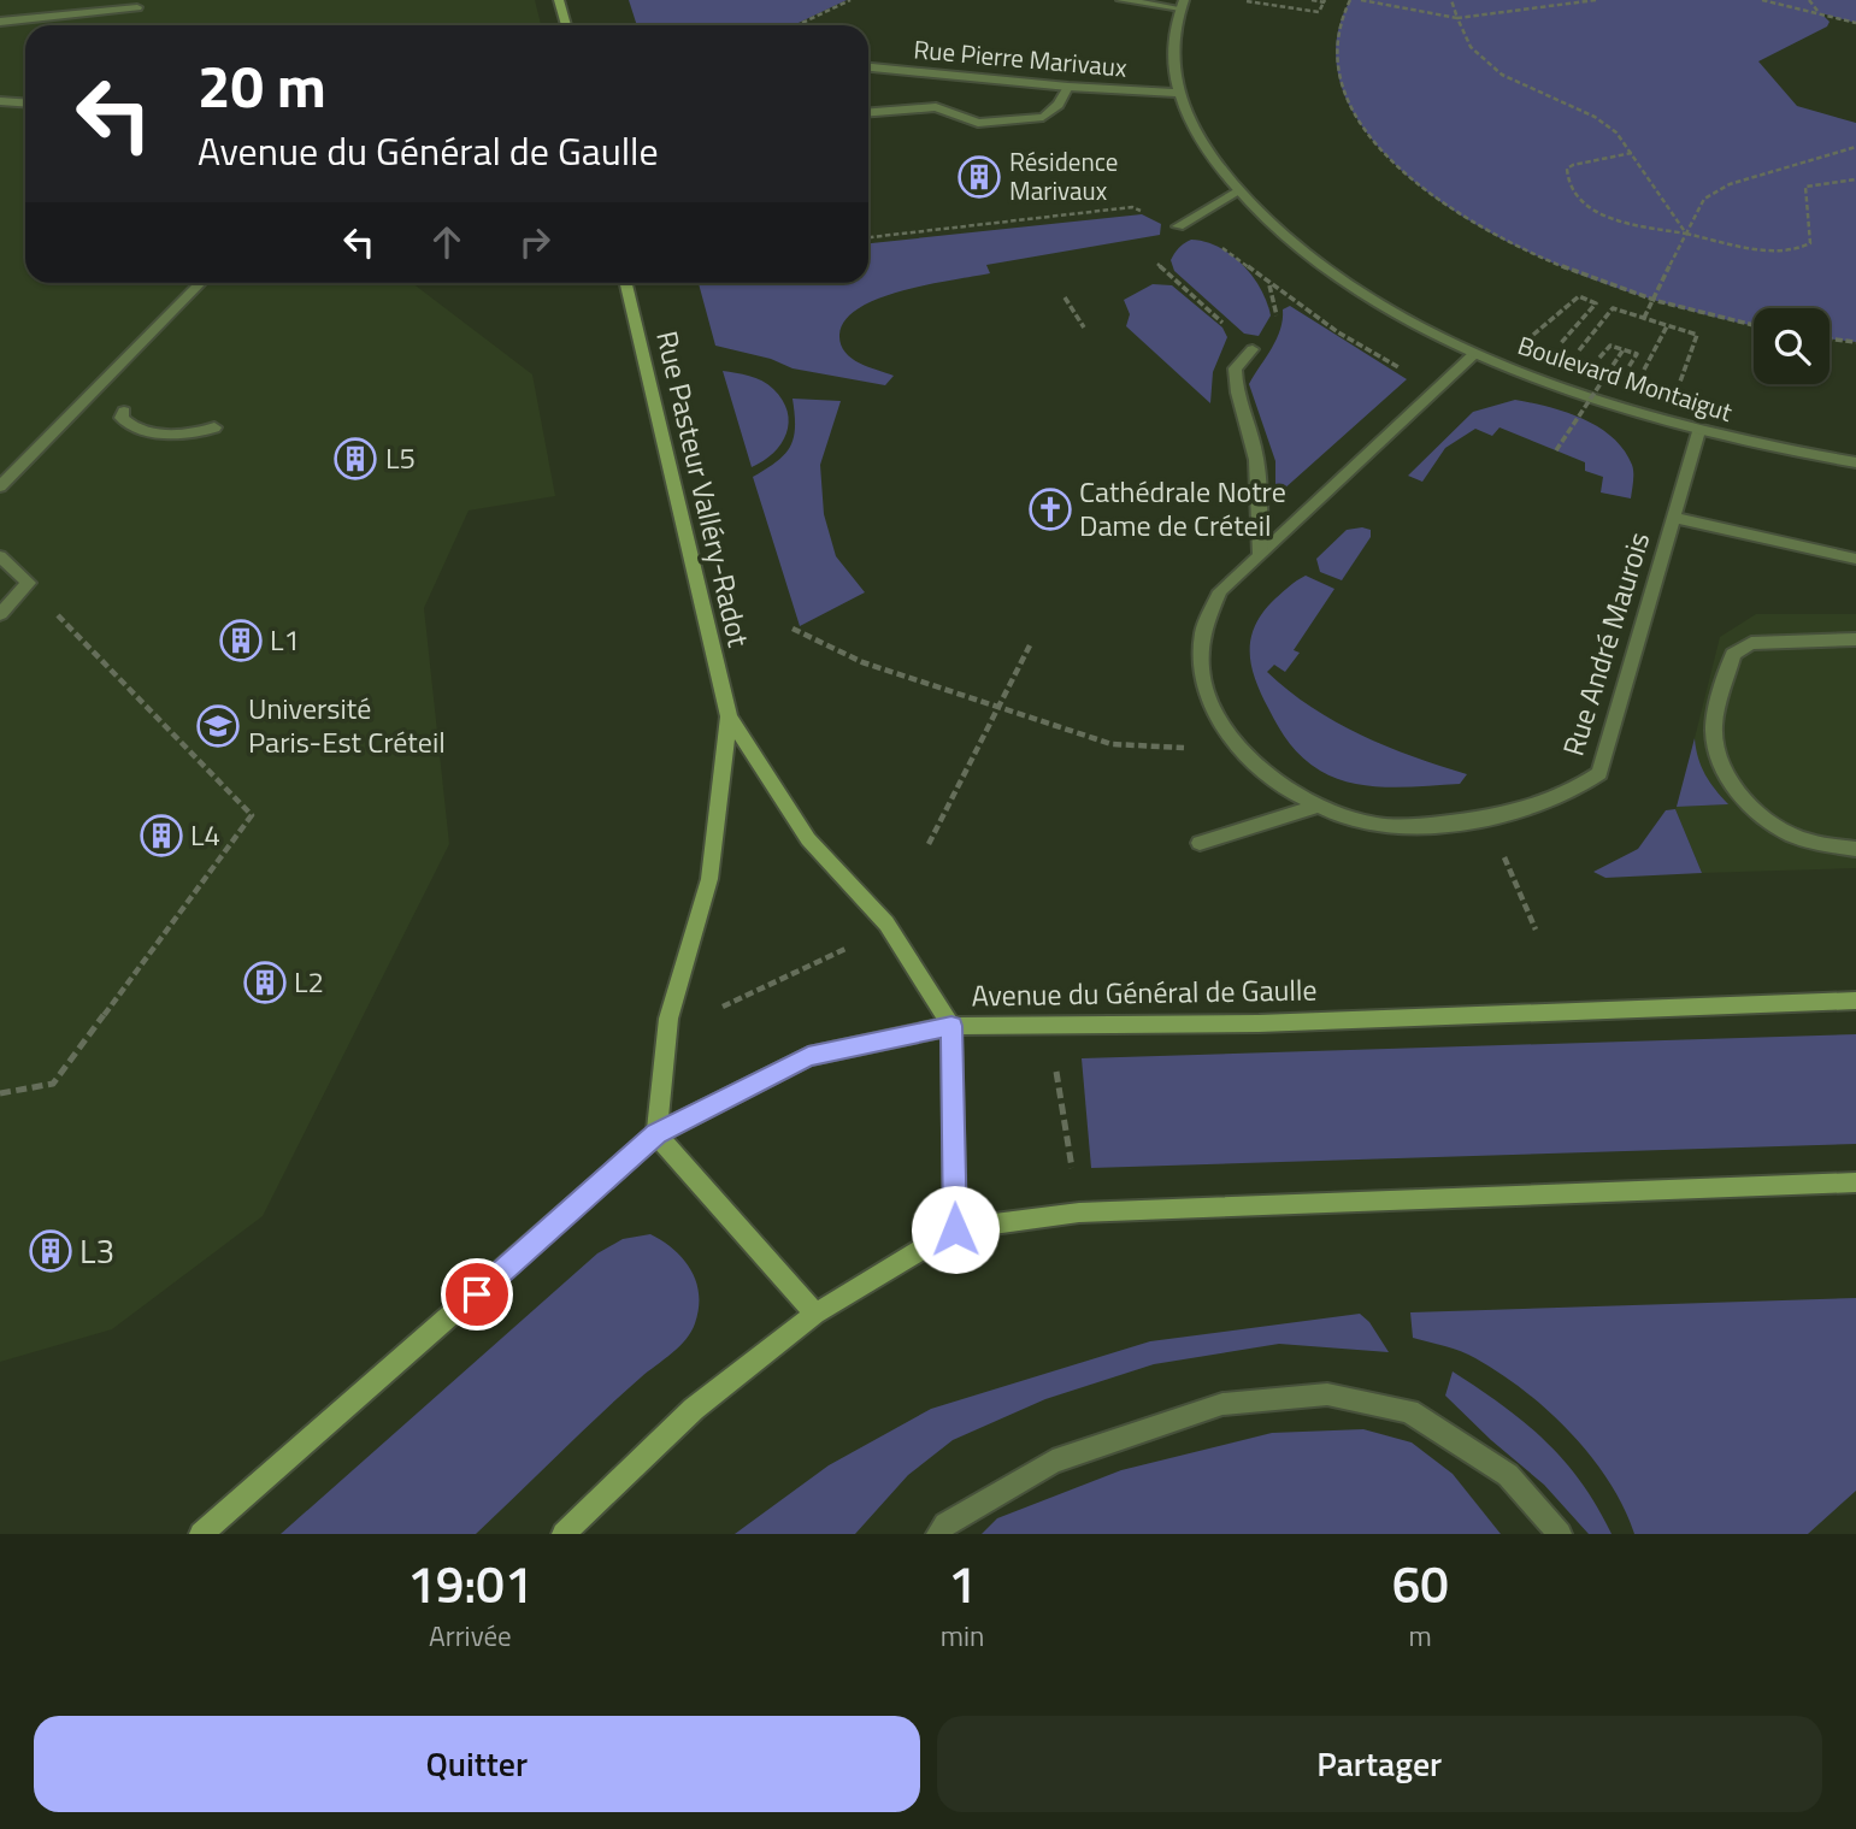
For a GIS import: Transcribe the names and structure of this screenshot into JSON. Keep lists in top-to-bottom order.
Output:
{
  "streets": {
    "main road": ["Rue Pasteur Valléry-Radot", "Avenue du Général de Gaulle"],
    "street": ["Rue Pierre Marivaux", "Boulevard Montaigut", "Rue André Maurois"]
  },
  "crossings": [
    ["Rue Pierre Marivaux", "Boulevard Montaigut"],
    ["Boulevard Montaigut", "Rue André Maurois"],
    ["Rue Pasteur Valléry-Radot", "Avenue du Général de Gaulle"]
  ],
  "places": {
    "building": [
      "Résidence Marivaux",
      "L5",
      "L1",
      "L4",
      "L2",
      "L3"
    ],
    "church": ["Cathédrale Notre Dame de Créteil"],
    "school or university": ["Université Paris-Est Créteil"]
  },
  "page": {
    "turn": ["20 m", "Avenue du Général de Gaulle"],
    "eta": [
      "19:01",
      "Arrivée",
      "1",
      "min",
      "60",
      "m"
    ],
    "buttons": ["Quitter", "Partager"]
  }
}
